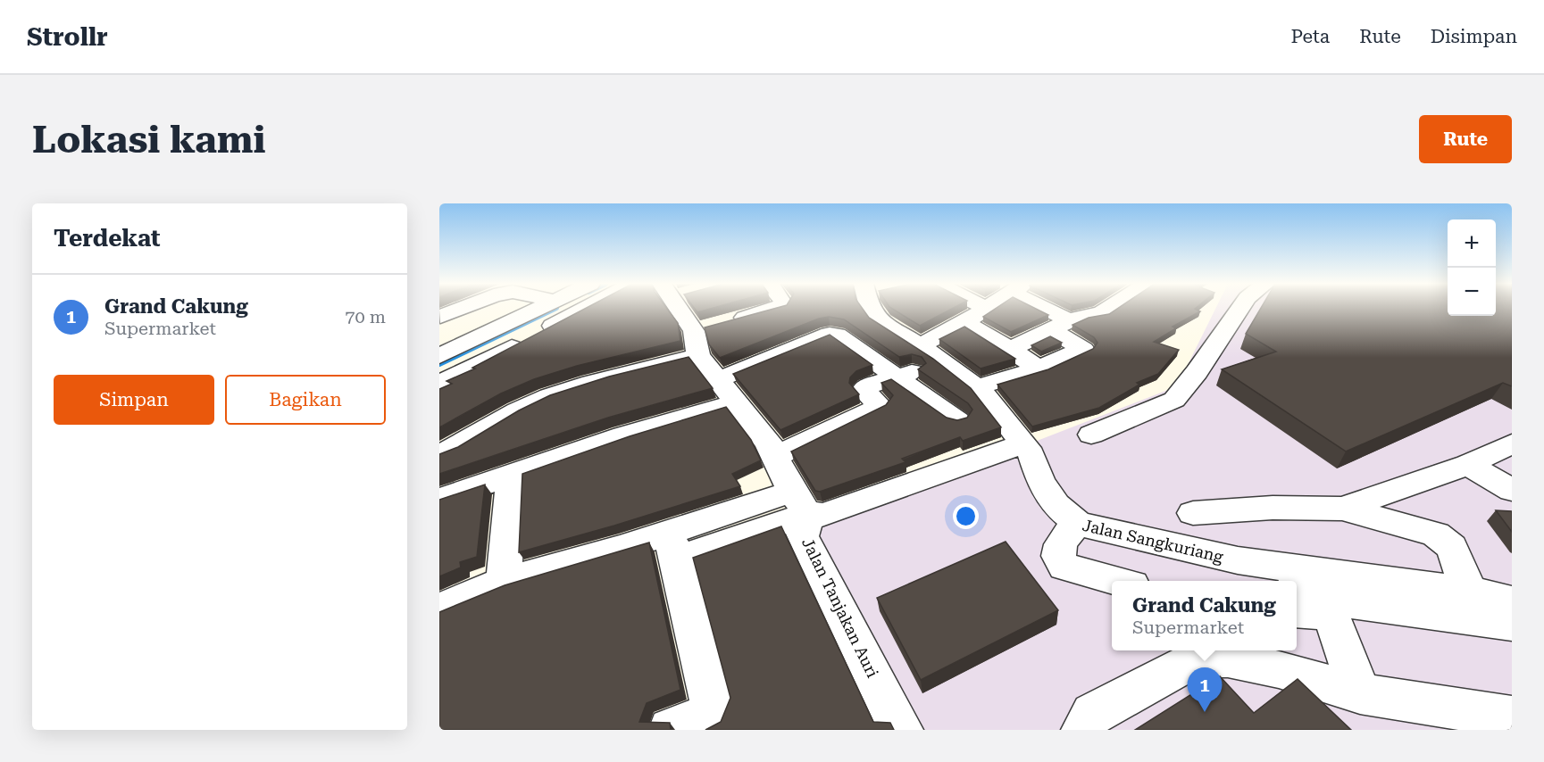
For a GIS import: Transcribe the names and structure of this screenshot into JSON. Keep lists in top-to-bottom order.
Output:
{
  "streets": {
    "street": ["Jalan Sangkuriang", "Jalan Tanjakan Auri"]
  },
  "crossings": [
    ["Jalan Sangkuriang", "Jalan Tanjakan Auri"]
  ],
  "page": {
    "header": "Strollr",
    "nav": ["Peta", "Rute", "Disimpan"],
    "buttons": [
      "Rute",
      ["Simpan", "Bagikan"]
    ],
    "title": "Lokasi kami",
    "heading": "Terdekat",
    "map_buttons": ["+", "−"],
    "list": [
      {
        "mark": "1",
        "name": "Grand Cakung",
        "note": "Supermarket",
        "value": "70 m"
      }
    ],
    "popup": ["Grand Cakung", "Supermarket"],
    "pins": "1"
  }
}
